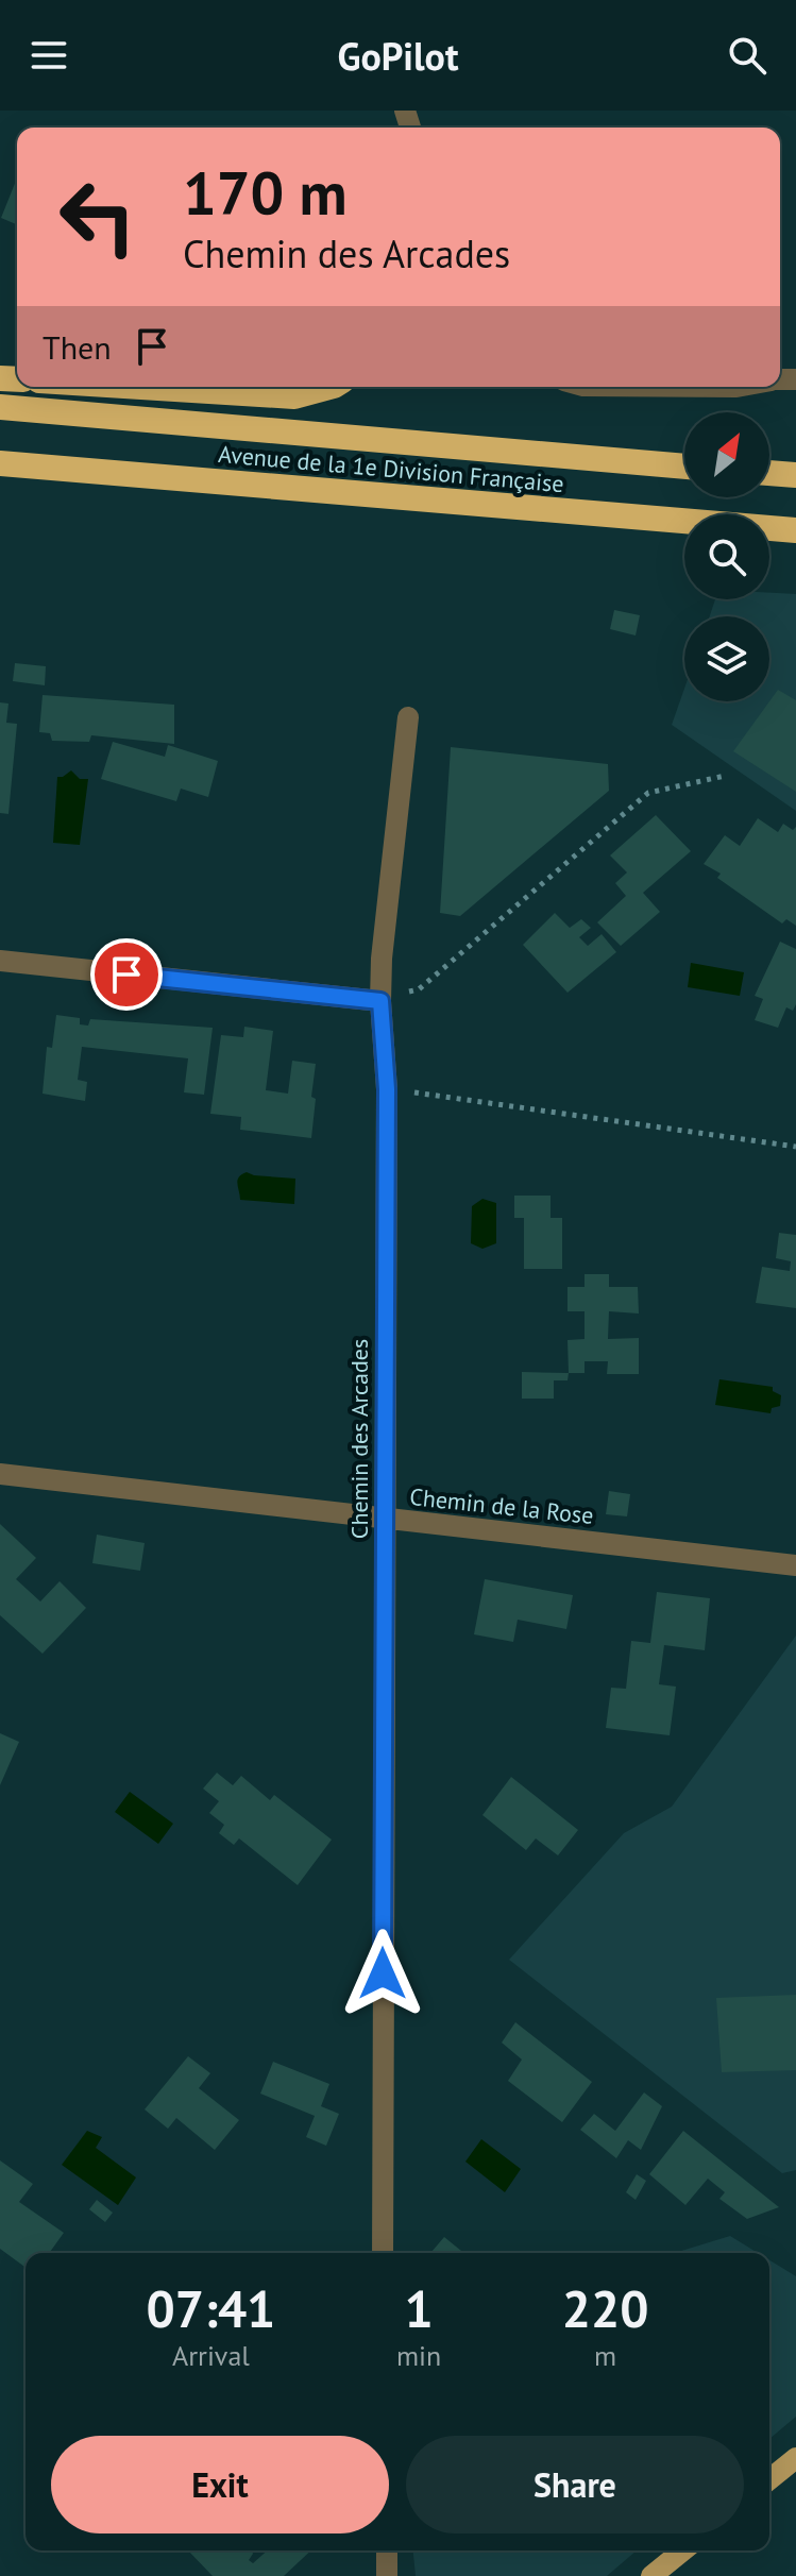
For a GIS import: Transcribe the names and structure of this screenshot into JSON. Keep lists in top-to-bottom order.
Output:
{
  "streets": {
    "highway": ["Avenue de la 1e Division Française"],
    "street": ["Chemin des Arcades", "Chemin de la Rose"]
  },
  "crossings": [
    ["Chemin des Arcades", "Chemin de la Rose"]
  ],
  "north": "top right",
  "page": {
    "header": "GoPilot",
    "turn": ["170 m", "Chemin des Arcades"],
    "then": "Then",
    "eta": [
      "07:41",
      "Arrival",
      "1",
      "min",
      "220",
      "m"
    ],
    "buttons": ["Exit", "Share"]
  }
}
